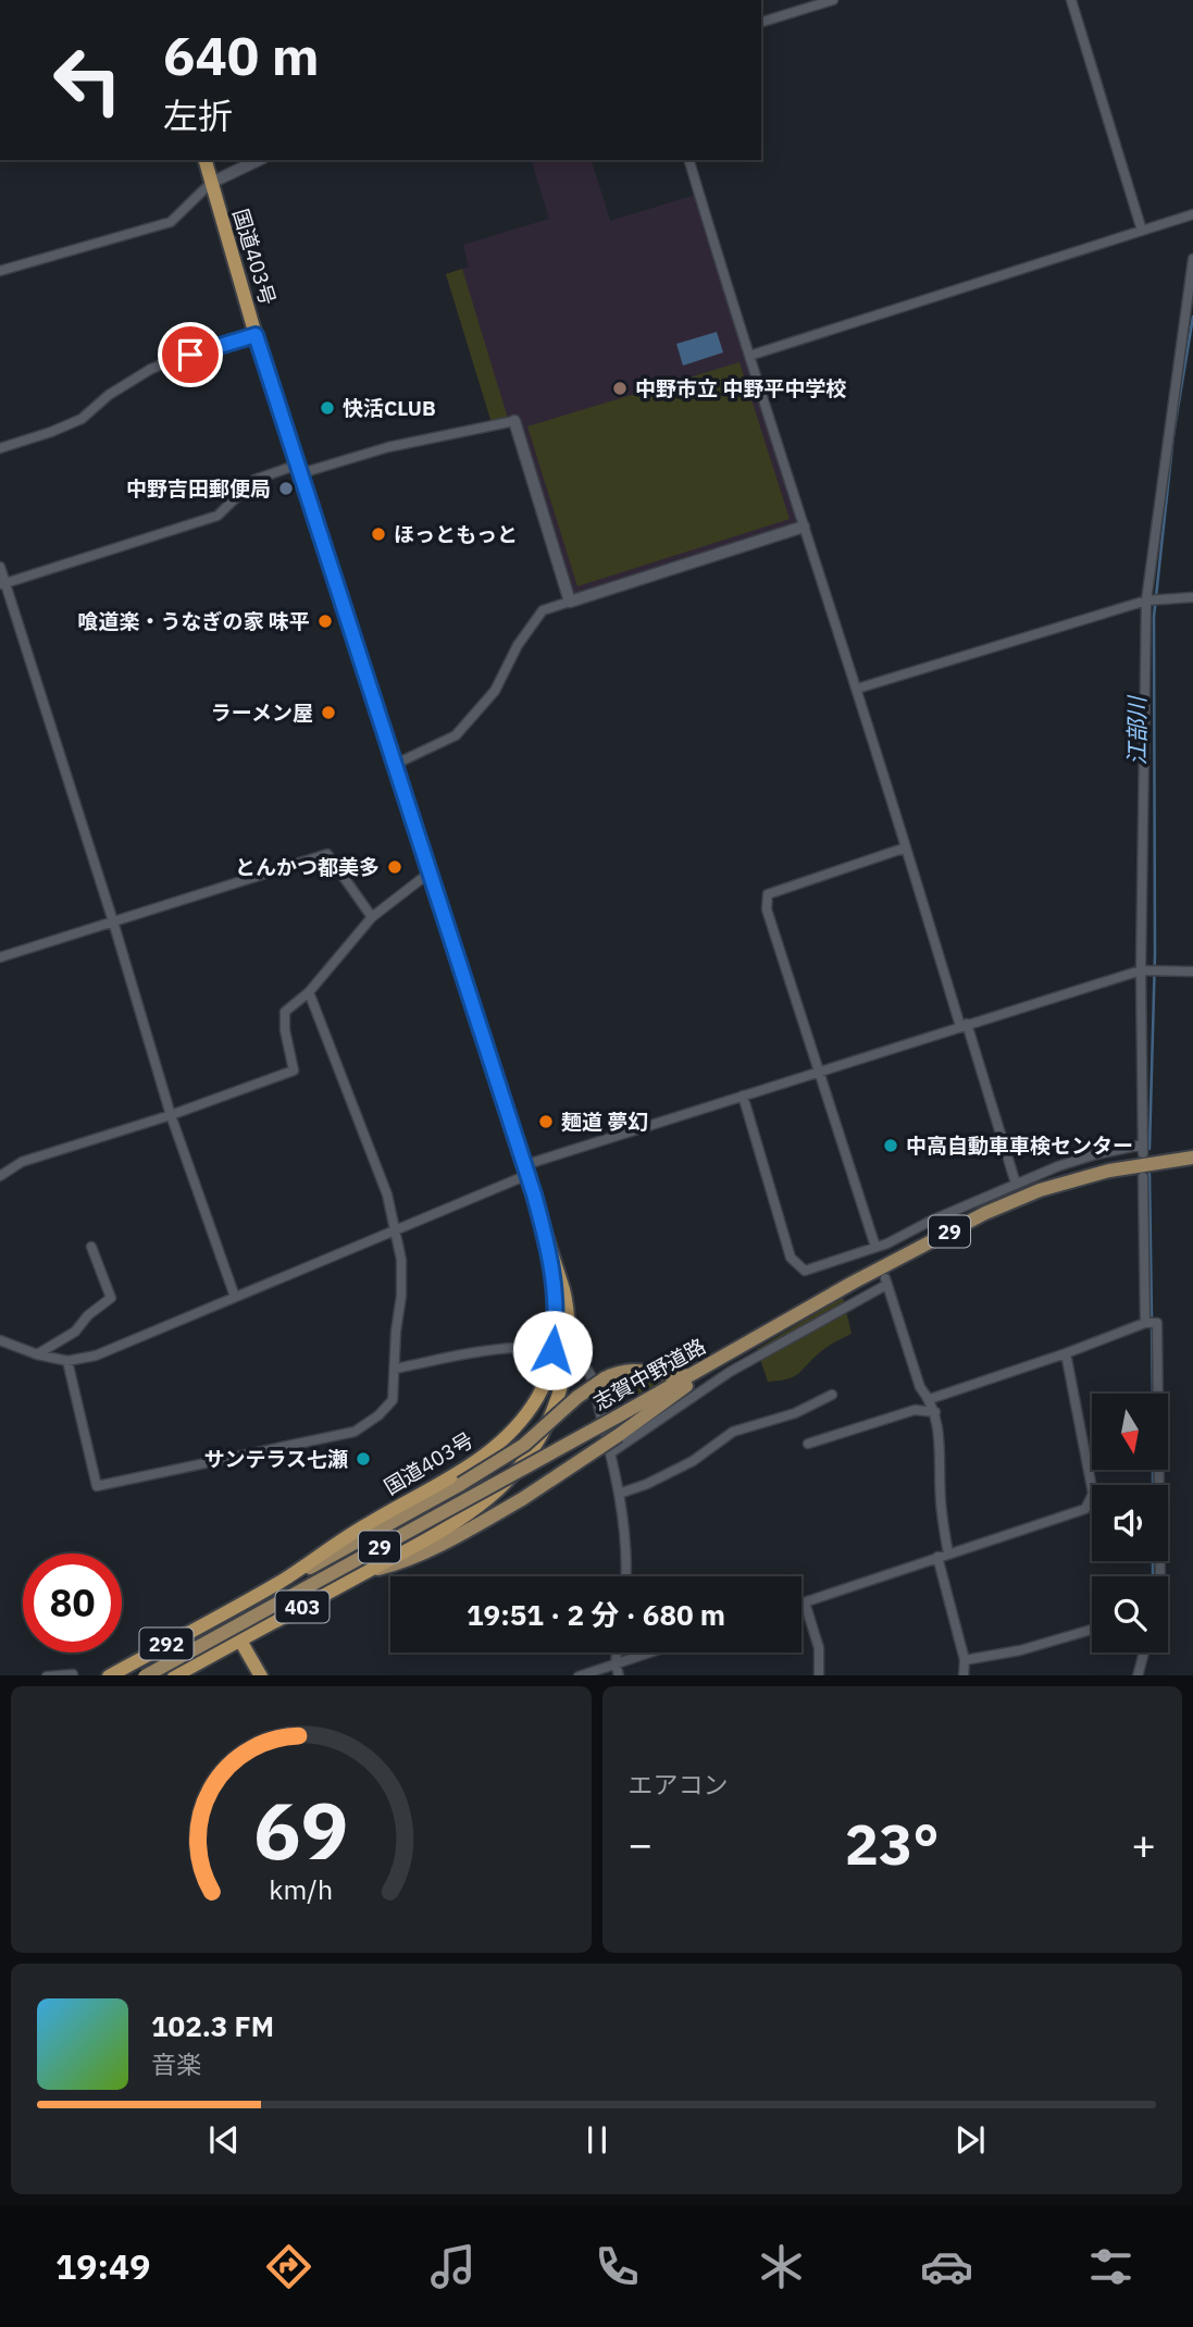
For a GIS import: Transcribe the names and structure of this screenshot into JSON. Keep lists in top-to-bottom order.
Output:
{
  "streets": {
    "highway": ["国道403号", "403", "292"],
    "main road": ["29", "志賀中野道路"]
  },
  "crossings": [
    ["国道403号", "29"],
    ["国道403号", "292"],
    ["29", "志賀中野道路"]
  ],
  "water": ["江部川"],
  "places": [
    "中野市立 中野平中学校",
    "快活CLUB",
    "中野吉田郵便局",
    "ほっともっと",
    "喰道楽・うなぎの家 味平",
    "ラーメン屋",
    "とんかつ都美多",
    "麺道 夢幻",
    "中高自動車車検センター",
    "サンテラス七瀬"
  ],
  "north": "bottom",
  "page": {
    "turn": ["640 m", "左折"],
    "limit": "80",
    "trip": "19:51 · 2 分 · 680 m",
    "tile": "エアコン",
    "heat": ["−", "23°", "+"],
    "song": ["102.3 FM", "音楽"],
    "tabs": "19:49",
    "gauge": ["69", "km/h"]
  }
}
